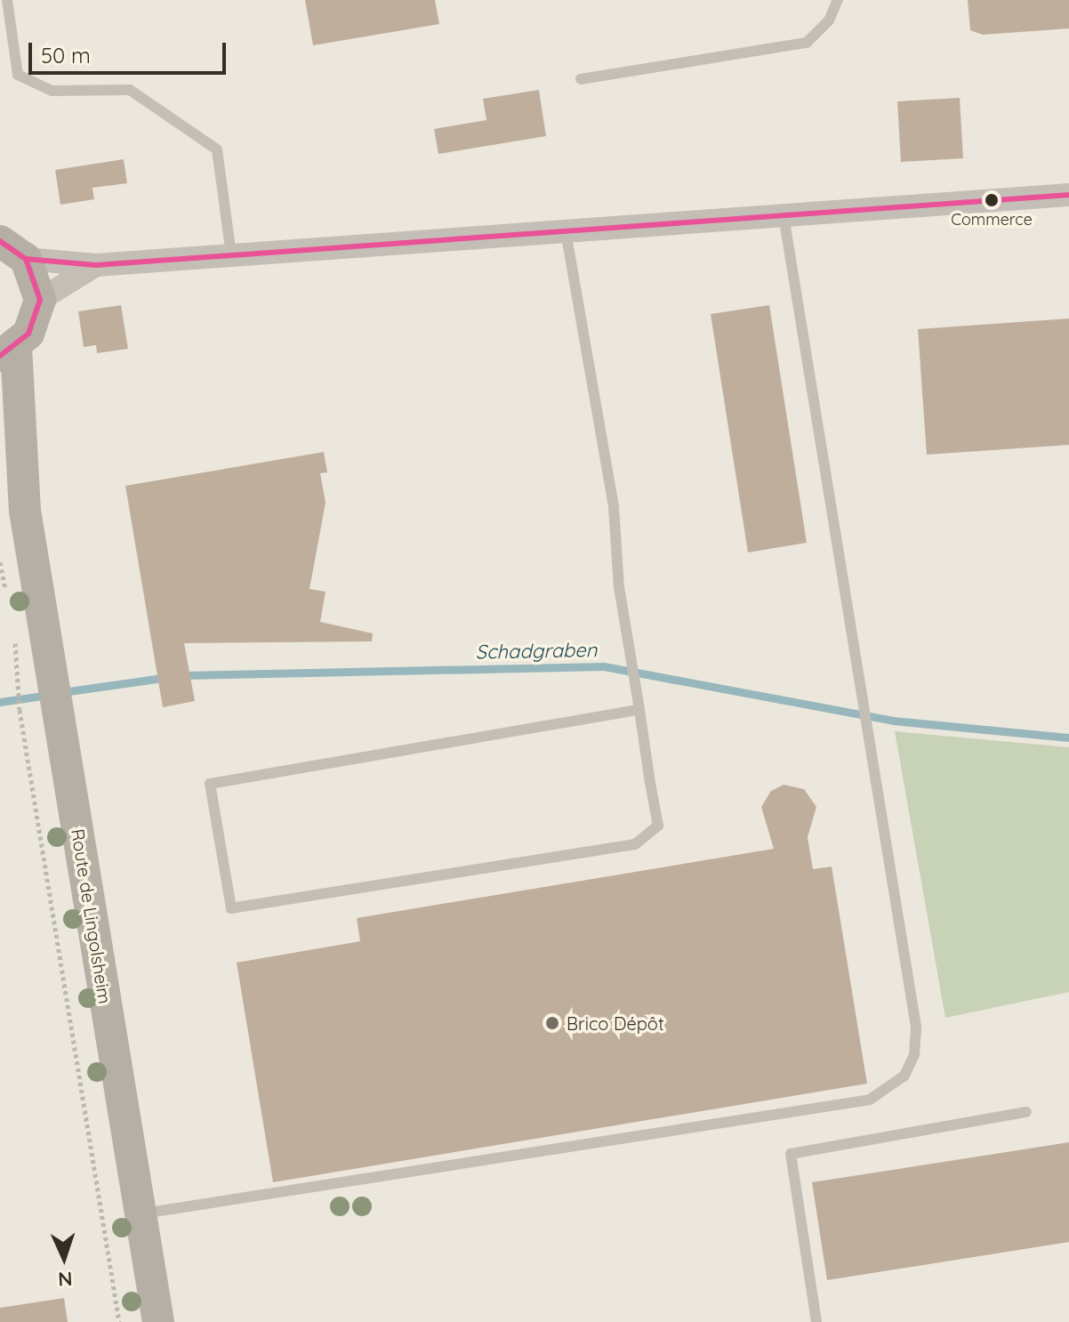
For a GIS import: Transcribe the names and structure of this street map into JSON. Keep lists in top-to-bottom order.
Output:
{
  "streets": {
    "main road": ["Route de Lingolsheim"]
  },
  "water": ["Schadgraben"],
  "places": ["Commerce", "Brico Dépôt"],
  "scale_bar": "50 m",
  "north": "bottom"
}
